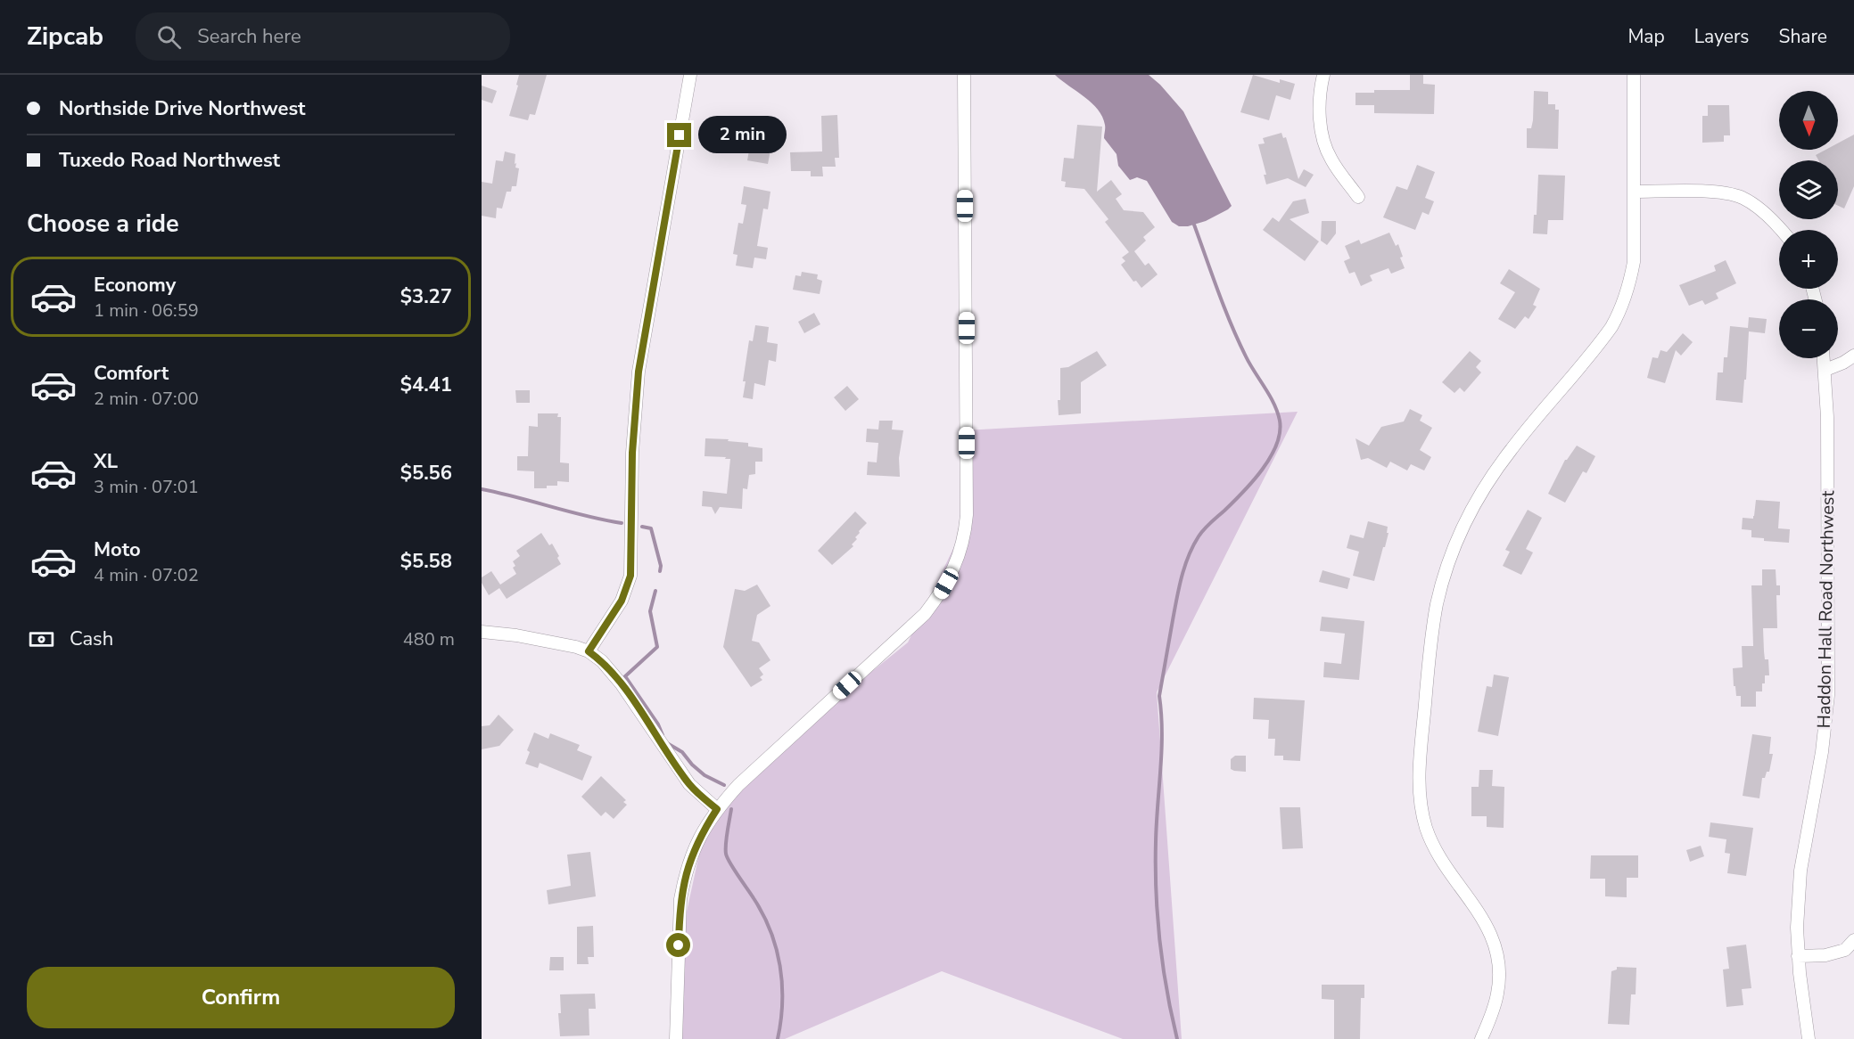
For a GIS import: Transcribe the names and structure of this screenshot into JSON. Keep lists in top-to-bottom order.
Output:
{
  "streets": {
    "street": ["Haddon Hall Road Northwest"]
  },
  "north": "bottom",
  "page": {
    "header": "Zipcab",
    "search": "Search here",
    "nav": ["Map", "Layers", "Share"],
    "banner": ["Northside Drive Northwest", "Tuxedo Road Northwest"],
    "map_buttons": ["+", "−"],
    "bubble": "2 min",
    "heading": "Choose a ride",
    "list": [
      {
        "name": "Economy",
        "note": "1 min · 06:59",
        "value": "$3.27"
      },
      {
        "name": "Comfort",
        "note": "2 min · 07:00",
        "value": "$4.41"
      },
      {
        "name": "XL",
        "note": "3 min · 07:01",
        "value": "$5.56"
      },
      {
        "name": "Moto",
        "note": "4 min · 07:02",
        "value": "$5.58"
      }
    ],
    "pay": ["Cash", "480 m"],
    "buttons": "Confirm"
  }
}
